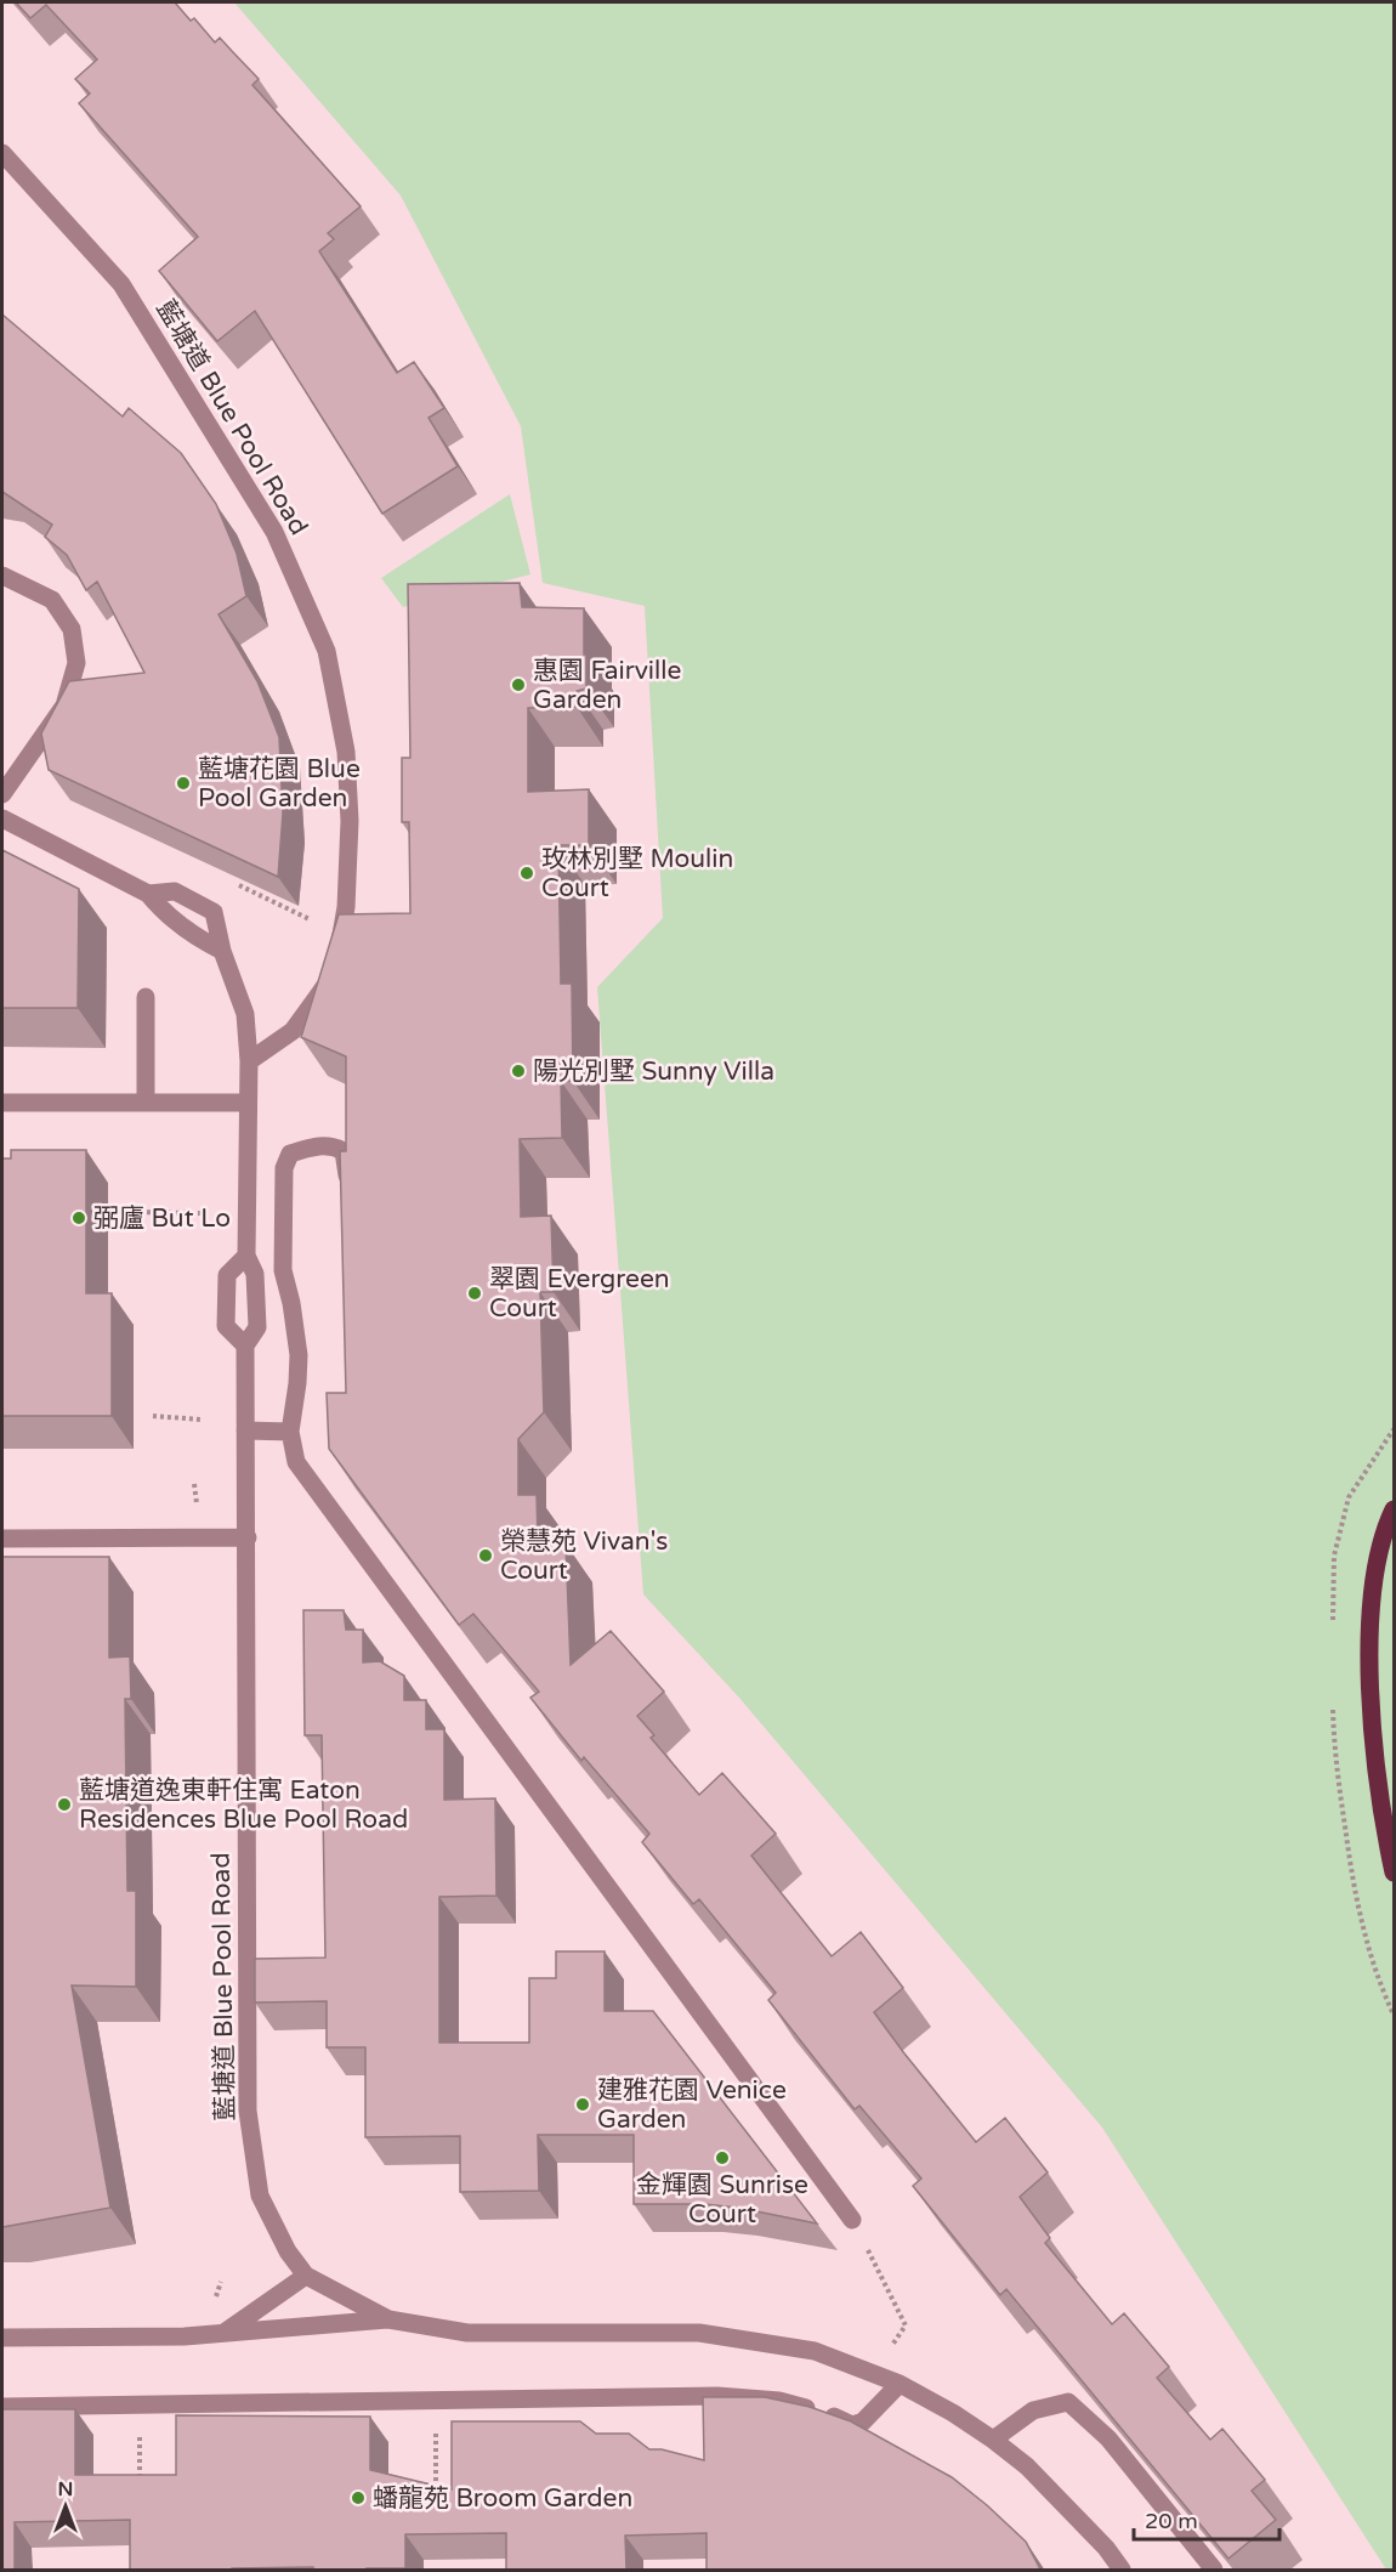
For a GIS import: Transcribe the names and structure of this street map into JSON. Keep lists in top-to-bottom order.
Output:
{
  "streets": {
    "street": ["藍塘道 Blue Pool Road"]
  },
  "places": [
    "惠園 Fairville Garden",
    "藍塘花園 Blue Pool Garden",
    "玫林別墅 Moulin Court",
    "陽光別墅 Sunny Villa",
    "弼廬 But Lo",
    "翠園 Evergreen Court",
    "榮慧苑 Vivan's Court",
    "藍塘道逸東軒住寓 Eaton Residences Blue Pool Road",
    "建雅花園 Venice Garden",
    "金輝園 Sunrise Court",
    "蟠龍苑 Broom Garden"
  ],
  "scale_bar": "20 m",
  "north": "top"
}
